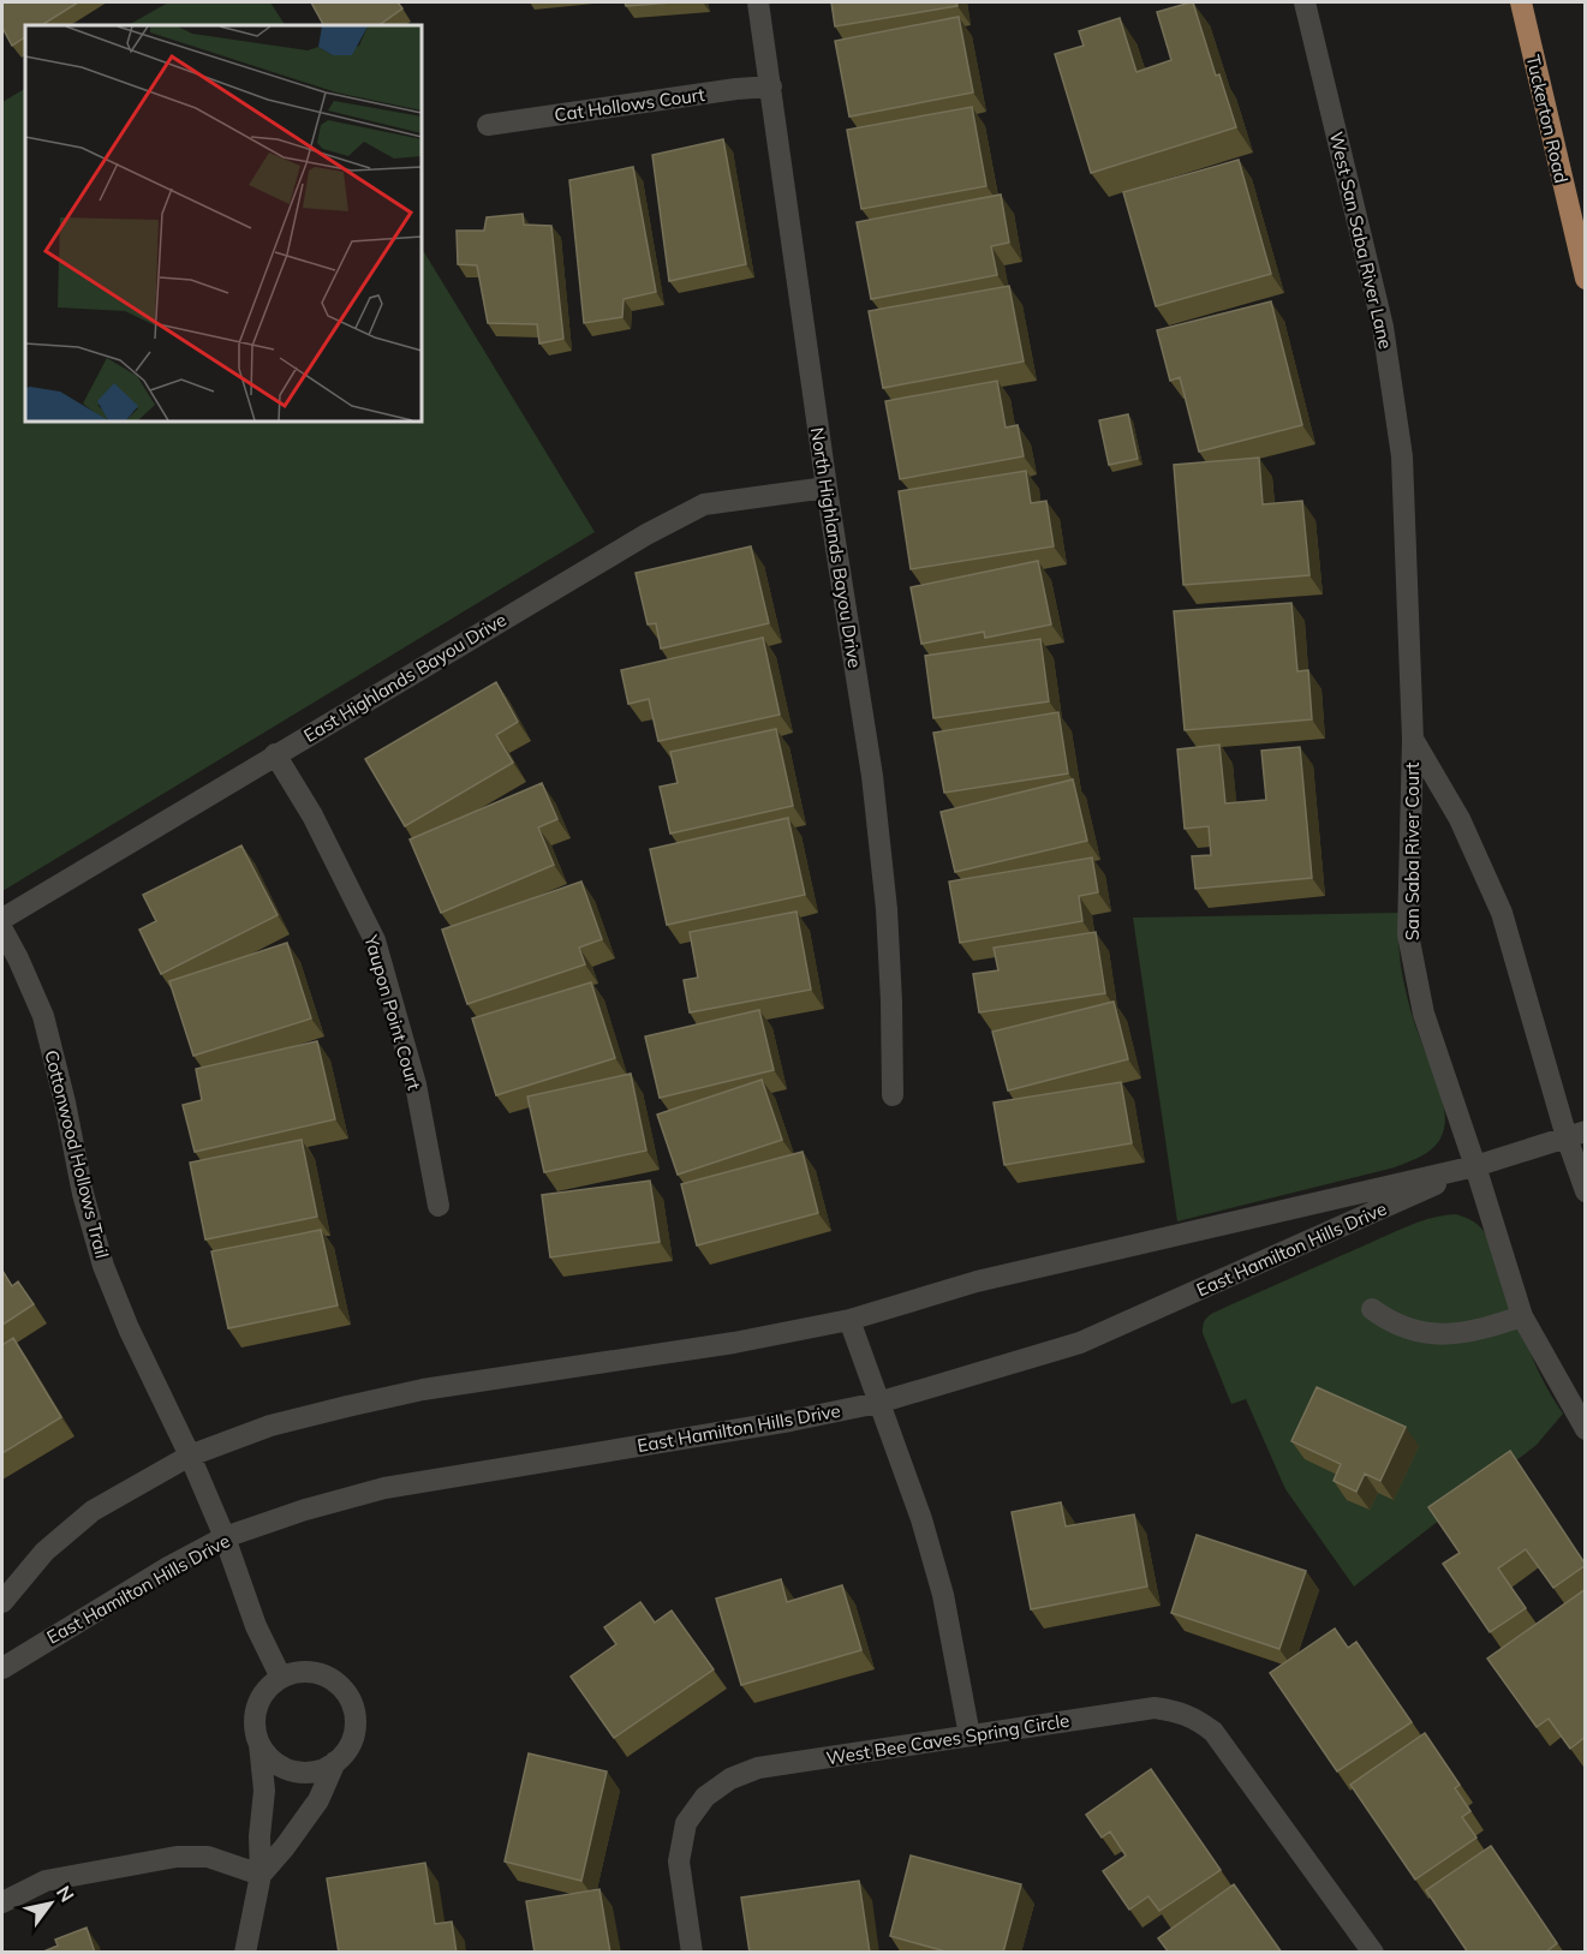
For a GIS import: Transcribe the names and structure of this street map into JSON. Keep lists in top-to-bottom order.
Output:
{
  "streets": {
    "main road": ["Tuckerton Road"],
    "street": [
      "Cat Hollows Court",
      "West San Saba River Lane",
      "North Highlands Bayou Drive",
      "East Highlands Bayou Drive",
      "San Saba River Court",
      "Yaupon Point Court",
      "Cottonwood Hollows Trail",
      "East Hamilton Hills Drive",
      "West Bee Caves Spring Circle"
    ]
  },
  "crossings": [
    ["Cat Hollows Court", "North Highlands Bayou Drive"],
    ["West San Saba River Lane", "San Saba River Court"],
    ["North Highlands Bayou Drive", "East Highlands Bayou Drive"],
    ["East Highlands Bayou Drive", "Yaupon Point Court"],
    ["San Saba River Court", "East Hamilton Hills Drive"],
    ["Cottonwood Hollows Trail", "East Hamilton Hills Drive"]
  ],
  "north": "top right"
}
